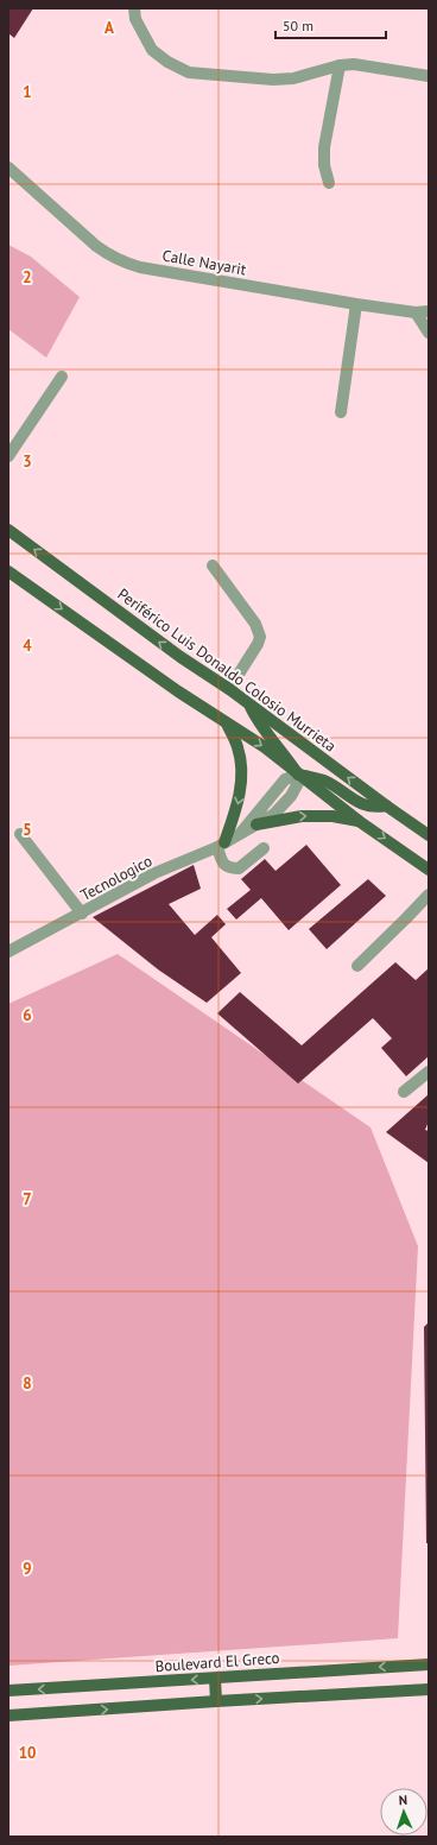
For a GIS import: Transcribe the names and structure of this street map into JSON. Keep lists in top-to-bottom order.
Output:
{
  "streets": {
    "main road": ["Periférico Luis Donaldo Colosio Murrieta", "Boulevard El Greco"],
    "street": ["Calle Nayarit", "Tecnologico"]
  },
  "scale_bar": "50 m",
  "north": "top",
  "grid": {
    "columns": ["A"],
    "rows": [
      "1",
      "2",
      "3",
      "4",
      "5",
      "6",
      "7",
      "8",
      "9",
      "10"
    ]
  }
}
